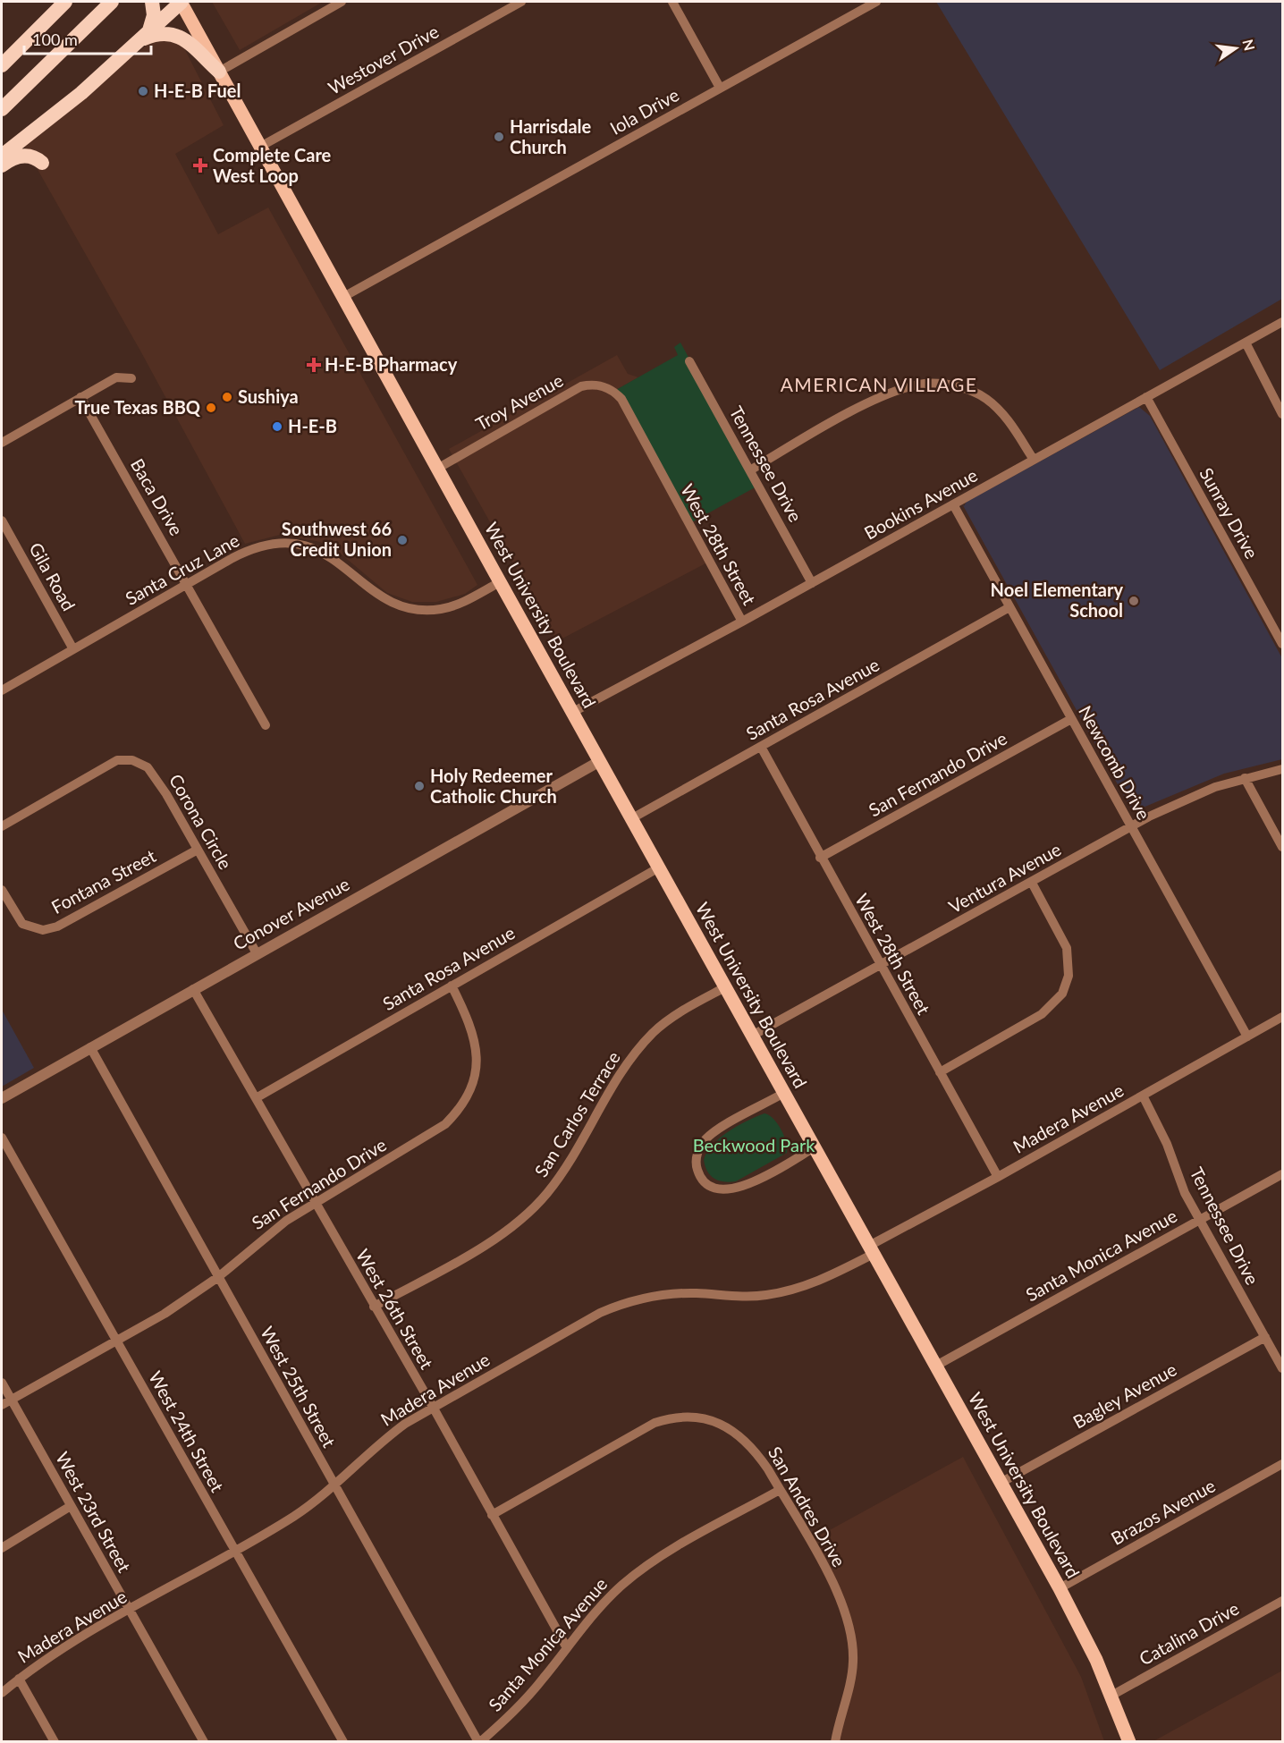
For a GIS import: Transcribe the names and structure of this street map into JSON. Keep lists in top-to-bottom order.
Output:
{
  "streets": {
    "main road": ["West University Boulevard"],
    "street": [
      "Westover Drive",
      "Iola Drive",
      "Troy Avenue",
      "Tennessee Drive",
      "Baca Drive",
      "Bookins Avenue",
      "Sunray Drive",
      "West 28th Street",
      "Santa Cruz Lane",
      "Gila Road",
      "Santa Rosa Avenue",
      "Newcomb Drive",
      "San Fernando Drive",
      "Corona Circle",
      "Ventura Avenue",
      "Fontana Street",
      "Conover Avenue",
      "San Carlos Terrace",
      "Madera Avenue",
      "Santa Monica Avenue",
      "West 26th Street",
      "West 25th Street",
      "Bagley Avenue",
      "West 24th Street",
      "San Andres Drive",
      "West 23rd Street",
      "Brazos Avenue",
      "Catalina Drive"
    ]
  },
  "crossings": [
    ["Westover Drive", "West University Boulevard"],
    ["Iola Drive", "West University Boulevard"],
    ["Troy Avenue", "West 28th Street"],
    ["Troy Avenue", "West University Boulevard"],
    ["Tennessee Drive", "Bookins Avenue"],
    ["Tennessee Drive", "Madera Avenue"],
    ["Tennessee Drive", "Santa Monica Avenue"],
    ["Tennessee Drive", "Bagley Avenue"],
    ["Baca Drive", "Santa Cruz Lane"],
    ["Bookins Avenue", "Sunray Drive"],
    ["Bookins Avenue", "West 28th Street"],
    ["Bookins Avenue", "West University Boulevard"],
    ["Bookins Avenue", "Newcomb Drive"],
    ["West 28th Street", "Santa Rosa Avenue"],
    ["West 28th Street", "San Fernando Drive"],
    ["West 28th Street", "Ventura Avenue"],
    ["West 28th Street", "Madera Avenue"],
    ["Santa Cruz Lane", "Gila Road"],
    ["Santa Cruz Lane", "West University Boulevard"],
    ["West University Boulevard", "Santa Rosa Avenue"],
    ["West University Boulevard", "Ventura Avenue"],
    ["West University Boulevard", "Conover Avenue"],
    ["West University Boulevard", "San Carlos Terrace"],
    ["West University Boulevard", "Madera Avenue"],
    ["West University Boulevard", "Santa Monica Avenue"],
    ["West University Boulevard", "Bagley Avenue"],
    ["West University Boulevard", "Brazos Avenue"],
    ["West University Boulevard", "Catalina Drive"],
    ["Santa Rosa Avenue", "Newcomb Drive"],
    ["Santa Rosa Avenue", "San Fernando Drive"],
    ["Santa Rosa Avenue", "West 26th Street"],
    ["Newcomb Drive", "San Fernando Drive"],
    ["Newcomb Drive", "Ventura Avenue"],
    ["Newcomb Drive", "Madera Avenue"],
    ["San Fernando Drive", "West 26th Street"],
    ["San Fernando Drive", "West 25th Street"],
    ["San Fernando Drive", "West 24th Street"],
    ["San Fernando Drive", "West 23rd Street"],
    ["Corona Circle", "Fontana Street"],
    ["Corona Circle", "Conover Avenue"],
    ["Conover Avenue", "West 26th Street"],
    ["Conover Avenue", "West 25th Street"],
    ["San Carlos Terrace", "West 26th Street"],
    ["Madera Avenue", "West 26th Street"],
    ["Madera Avenue", "West 25th Street"],
    ["Madera Avenue", "West 24th Street"],
    ["Madera Avenue", "West 23rd Street"],
    ["Santa Monica Avenue", "West 26th Street"],
    ["Santa Monica Avenue", "West 25th Street"],
    ["Santa Monica Avenue", "San Andres Drive"],
    ["West 26th Street", "San Andres Drive"]
  ],
  "districts": ["AMERICAN VILLAGE"],
  "parks": ["Beckwood Park"],
  "places": {
    "other": [
      "H-E-B Fuel",
      "Harrisdale Church",
      "Sushiya",
      "True Texas BBQ",
      "H-E-B",
      "Southwest 66 Credit Union",
      "Noel Elementary School",
      "Holy Redeemer Catholic Church"
    ],
    "health": ["Complete Care West Loop", "H-E-B Pharmacy"]
  },
  "scale_bar": "100 m",
  "north": "right"
}
